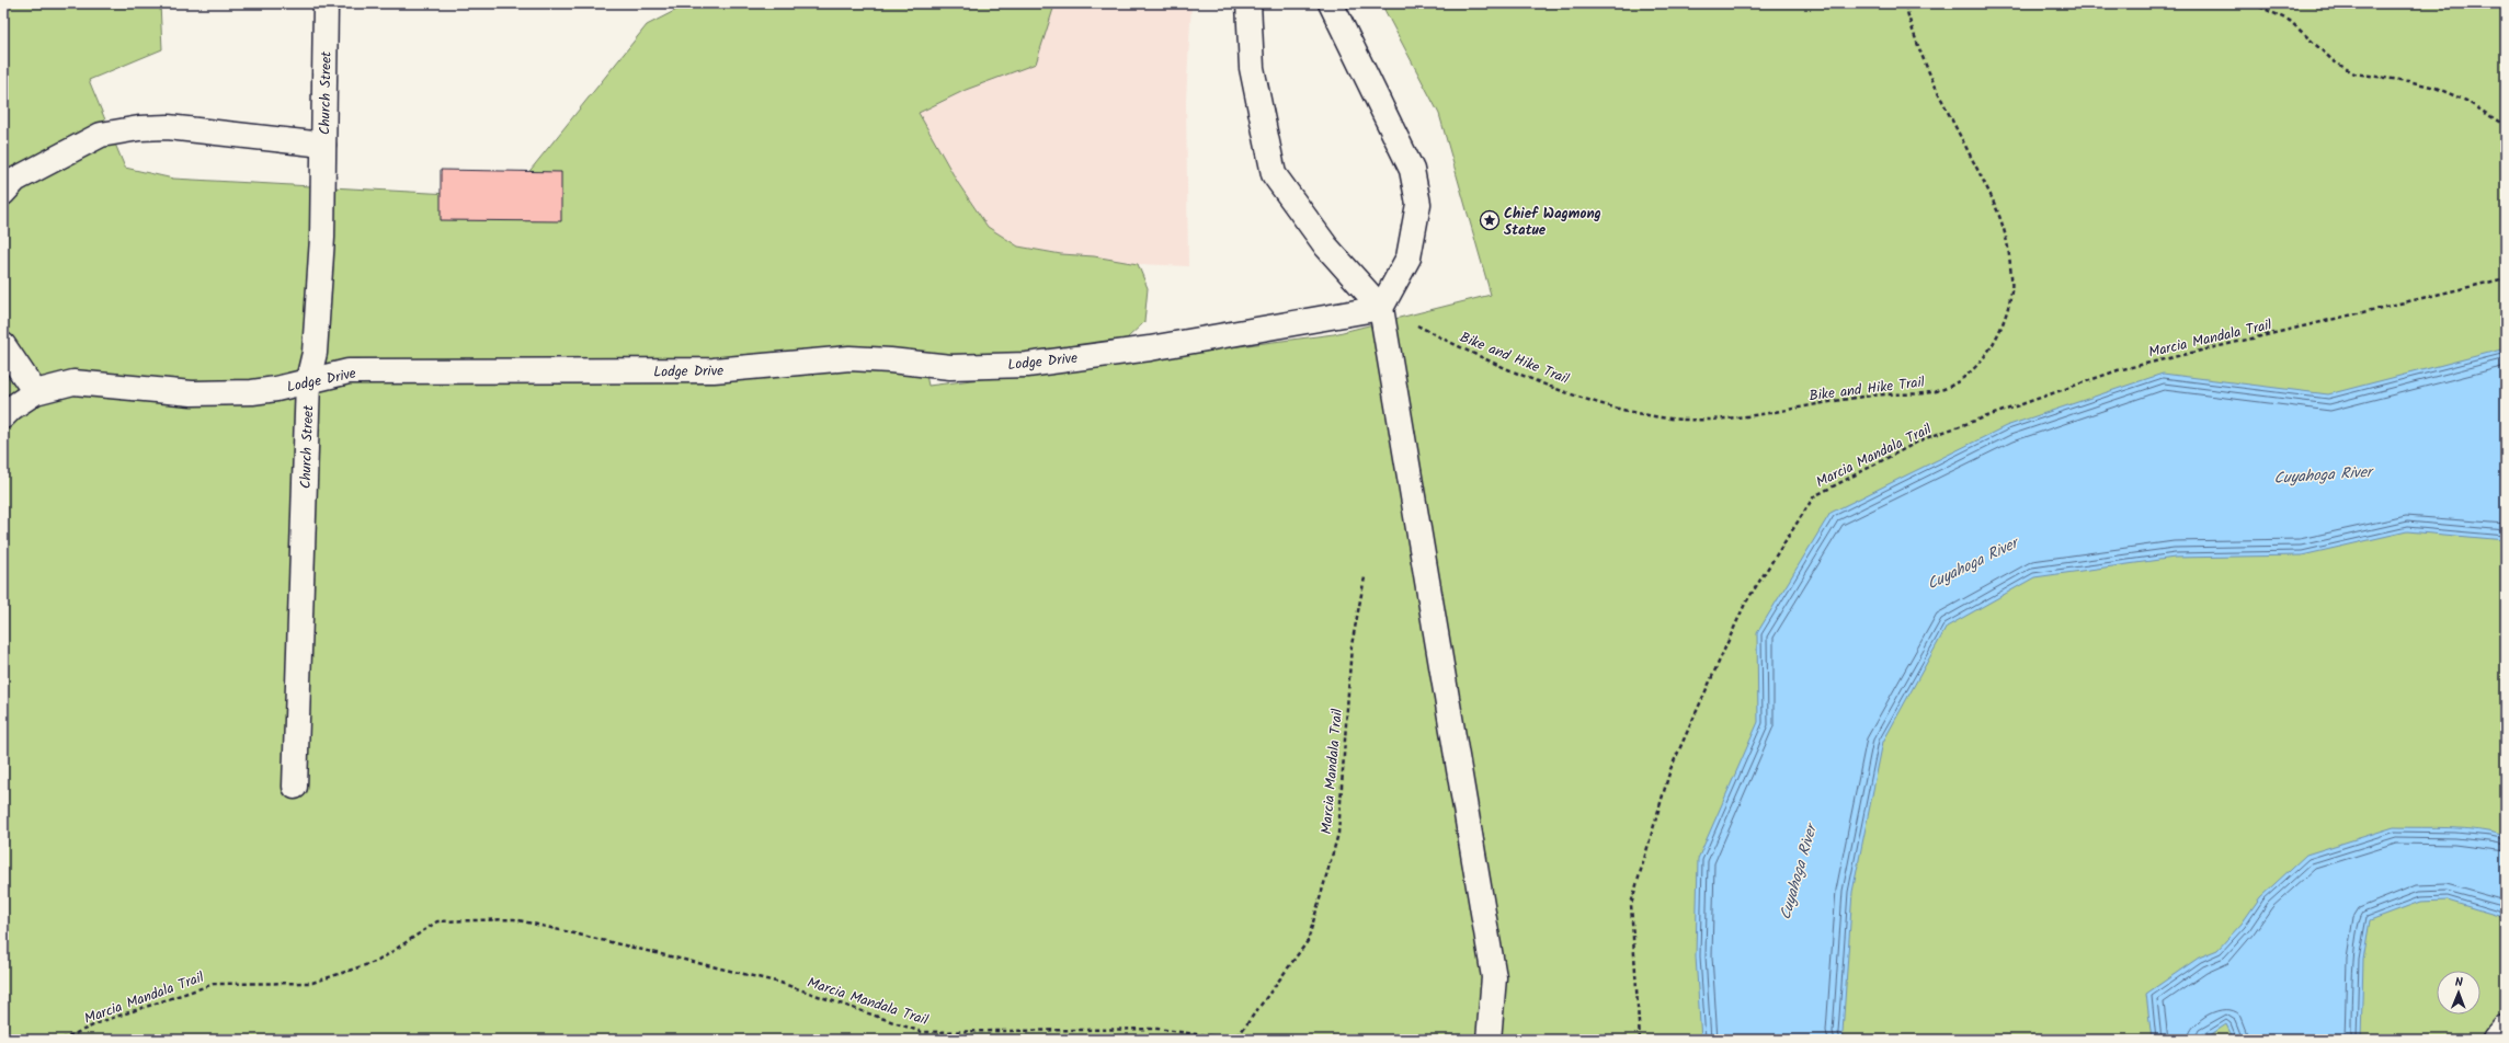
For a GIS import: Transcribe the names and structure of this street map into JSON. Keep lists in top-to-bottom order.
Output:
{
  "streets": {
    "street": ["Church Street", "Lodge Drive"],
    "path": ["Marcia Mandala Trail", "Bike and Hike Trail"]
  },
  "crossings": [
    ["Church Street", "Lodge Drive"],
    ["Bike and Hike Trail", "Lodge Drive"]
  ],
  "water": ["Cuyahoga River"],
  "places": {
    "place": ["Chief Wagmong Statue"]
  },
  "north": "top"
}
